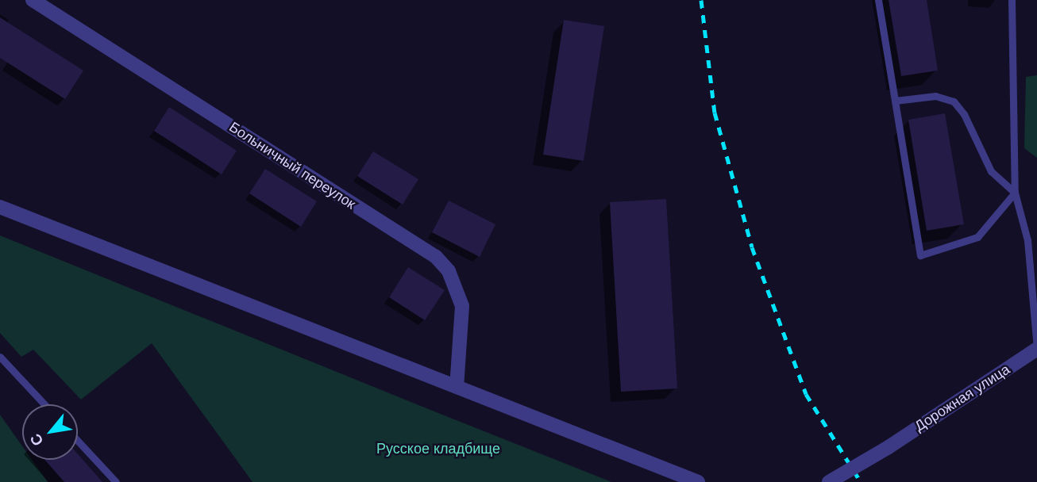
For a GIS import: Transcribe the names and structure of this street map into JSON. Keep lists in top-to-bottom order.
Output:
{
  "streets": {
    "street": ["Больничный переулок", "Дорожная улица"]
  },
  "parks": ["Русское кладбище"],
  "north": "bottom left"
}
